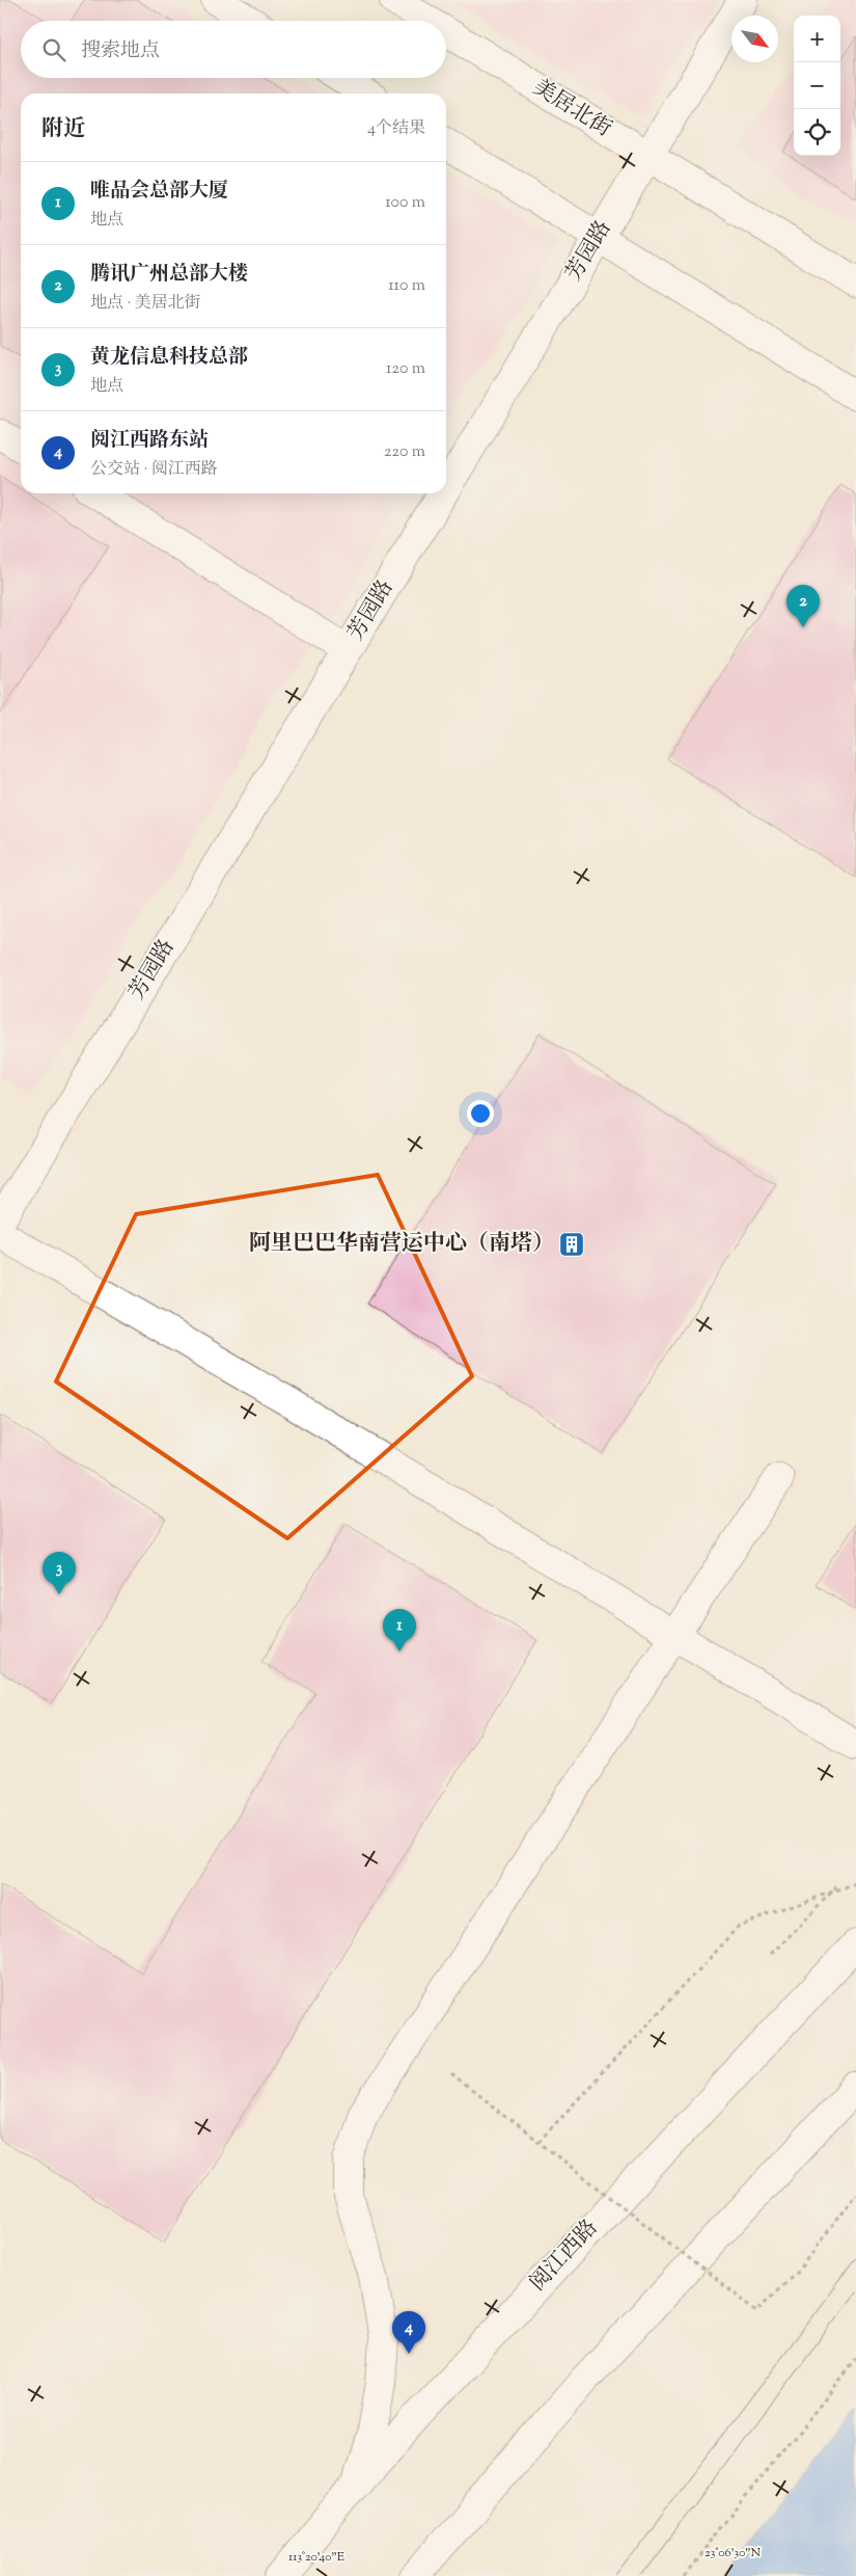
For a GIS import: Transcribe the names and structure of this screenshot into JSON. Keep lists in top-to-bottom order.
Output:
{
  "streets": {
    "street": ["美居北街", "芳园路", "阅江西路"]
  },
  "crossings": [
    ["美居北街", "芳园路"]
  ],
  "places": {
    "building": ["阿里巴巴华南营运中心（南塔）"]
  },
  "north": "bottom right",
  "page": {
    "map_buttons": ["+", "−"],
    "search": "搜索地点",
    "heading": ["附近", "4个结果"],
    "list": [
      {
        "mark": "1",
        "name": "唯品会总部大厦",
        "note": "地点",
        "value": "100 m"
      },
      {
        "mark": "2",
        "name": "腾讯广州总部大楼",
        "note": "地点 · 美居北街",
        "value": "110 m"
      },
      {
        "mark": "3",
        "name": "黄龙信息科技总部",
        "note": "地点",
        "value": "120 m"
      },
      {
        "mark": "4",
        "name": "阅江西路东站",
        "note": "公交站 · 阅江西路",
        "value": "220 m"
      }
    ],
    "pins": [
      "2",
      "3",
      "1",
      "4"
    ]
  },
  "coordinates": ["23°06'30\"N", "113°20'40\"E"]
}
